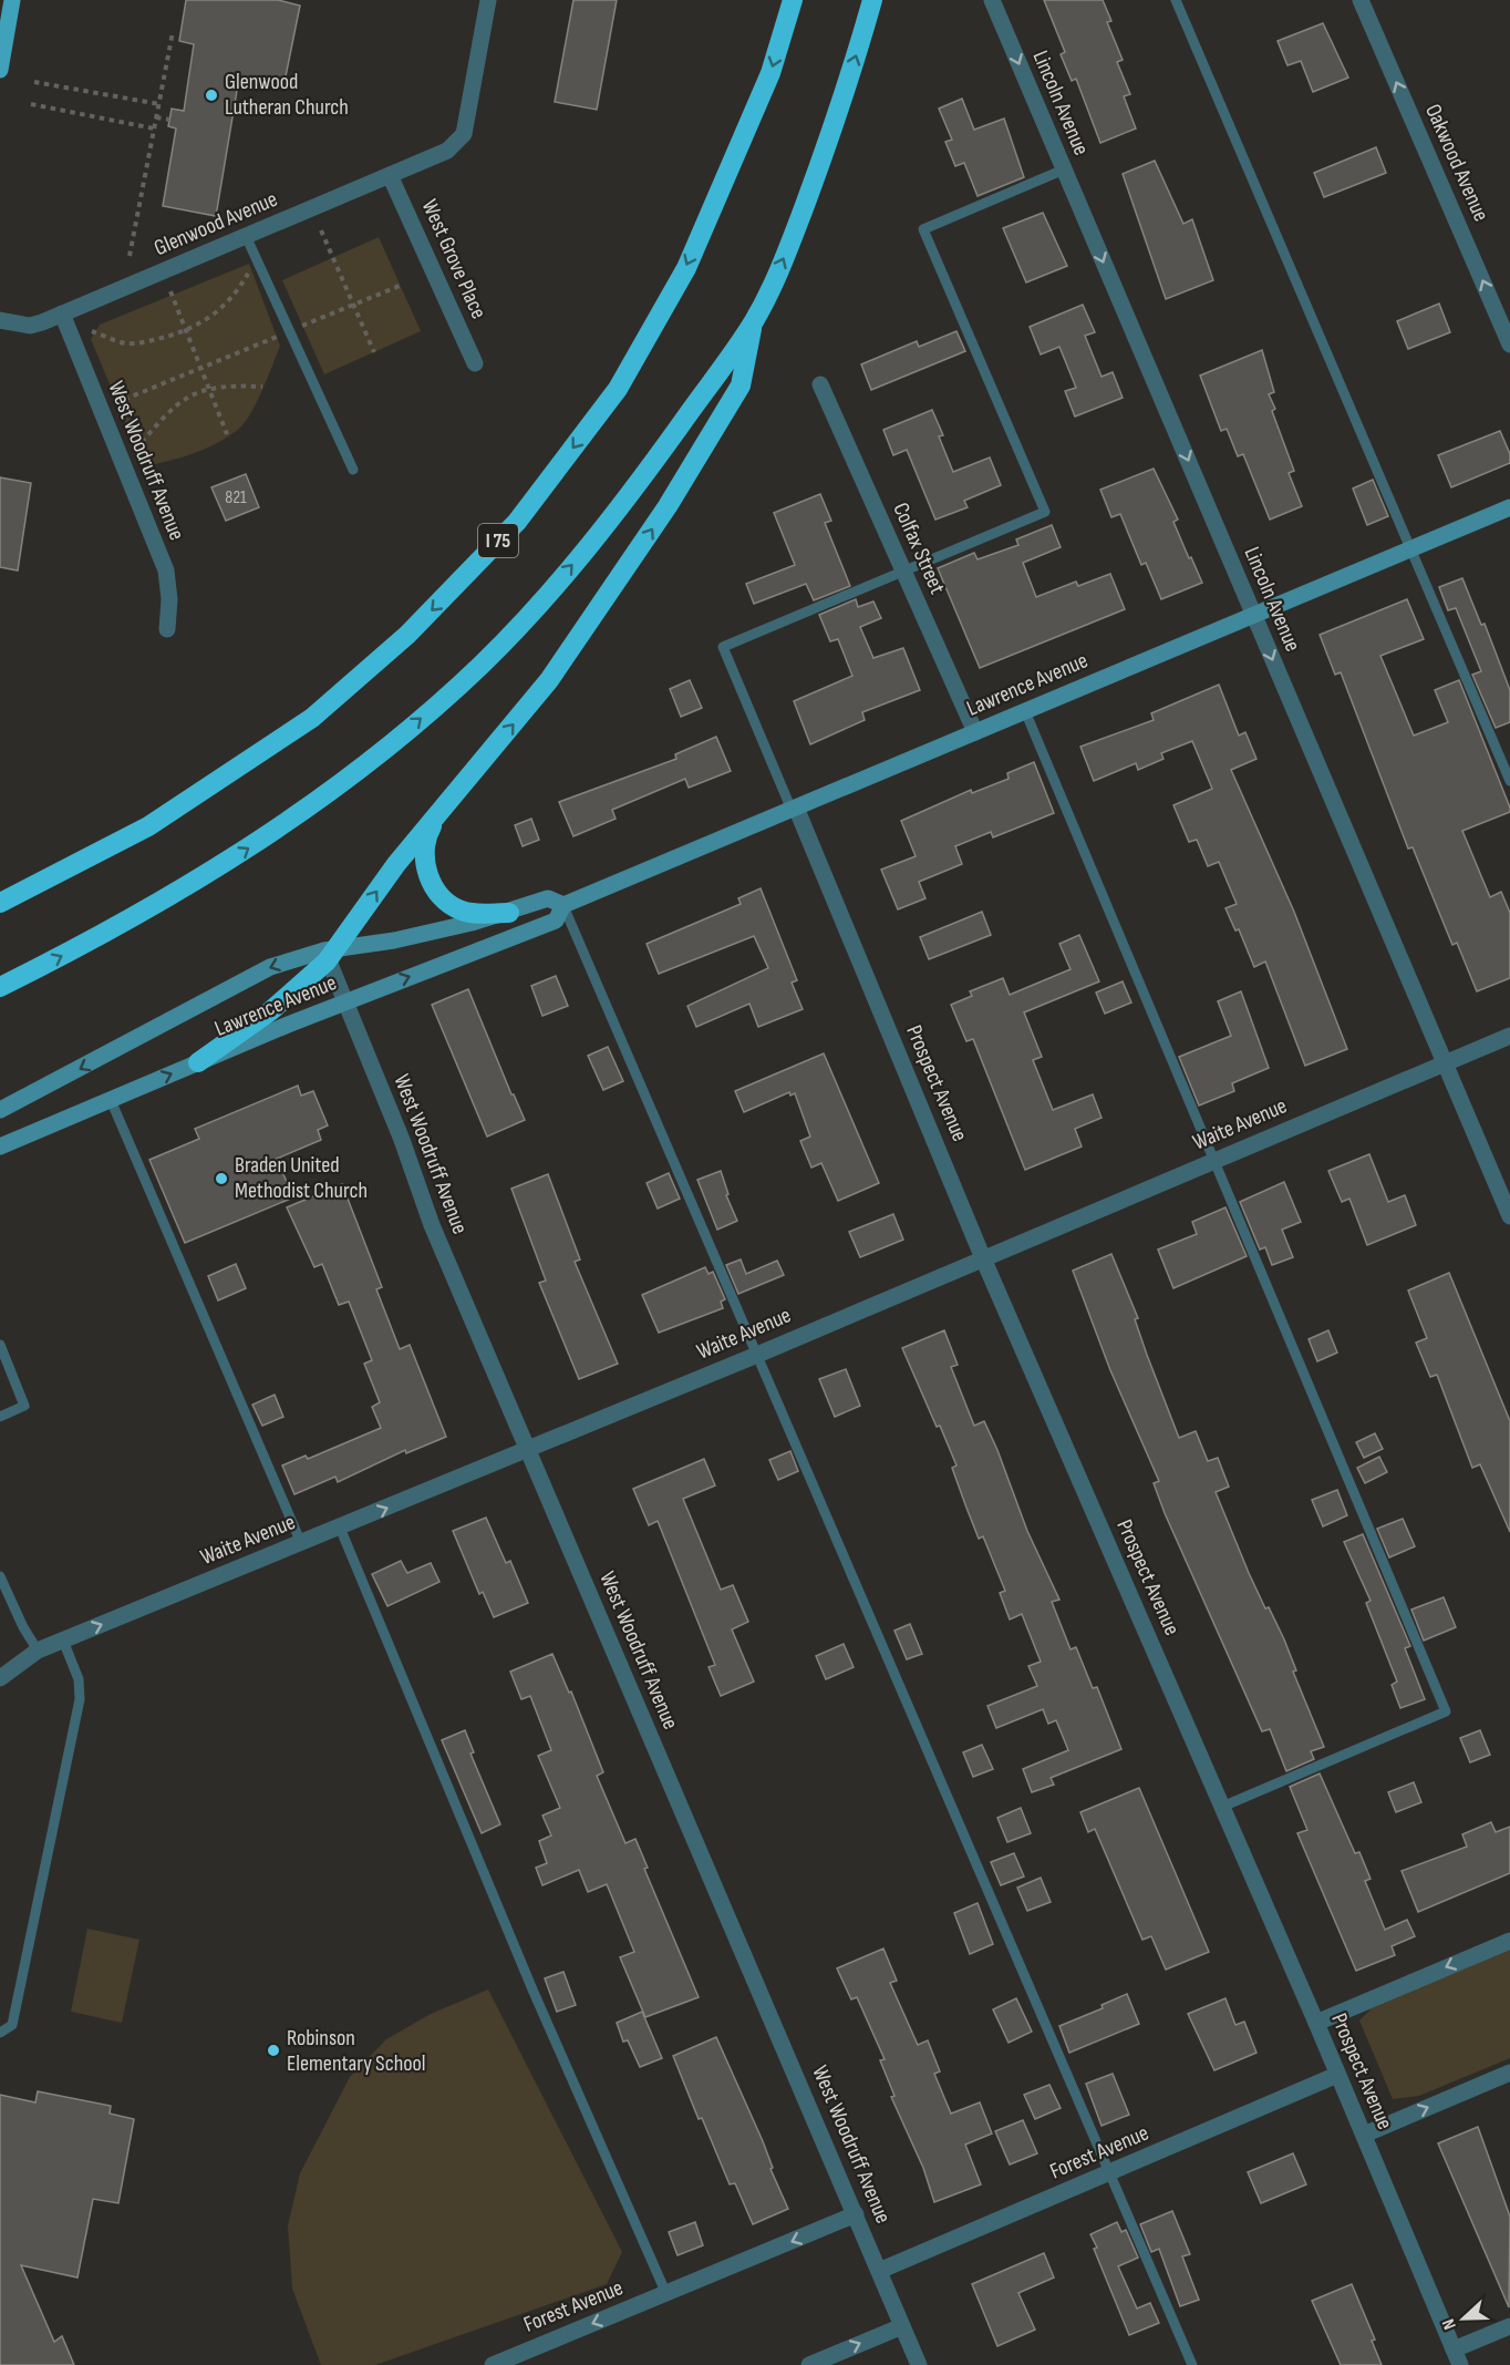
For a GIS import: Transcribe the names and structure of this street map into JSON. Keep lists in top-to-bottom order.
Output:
{
  "streets": {
    "highway": ["I 75"],
    "street": [
      "Lincoln Avenue",
      "Oakwood Avenue",
      "Glenwood Avenue",
      "West Grove Place",
      "West Woodruff Avenue",
      "Colfax Street",
      "Lawrence Avenue",
      "Prospect Avenue",
      "Waite Avenue",
      "Forest Avenue"
    ]
  },
  "crossings": [
    ["Lincoln Avenue", "Lawrence Avenue"],
    ["Lincoln Avenue", "Waite Avenue"],
    ["Glenwood Avenue", "West Grove Place"],
    ["Glenwood Avenue", "West Woodruff Avenue"],
    ["West Woodruff Avenue", "Lawrence Avenue"],
    ["West Woodruff Avenue", "Waite Avenue"],
    ["West Woodruff Avenue", "Forest Avenue"],
    ["Colfax Street", "Lawrence Avenue"],
    ["Lawrence Avenue", "Prospect Avenue"],
    ["Prospect Avenue", "Waite Avenue"],
    ["Prospect Avenue", "Forest Avenue"]
  ],
  "one_way": ["Lincoln Avenue", "Oakwood Avenue", "Forest Avenue"],
  "places": ["Glenwood Lutheran Church", "Braden United Methodist Church", "Robinson Elementary School"],
  "house_numbers": ["821"],
  "north": "left"
}
